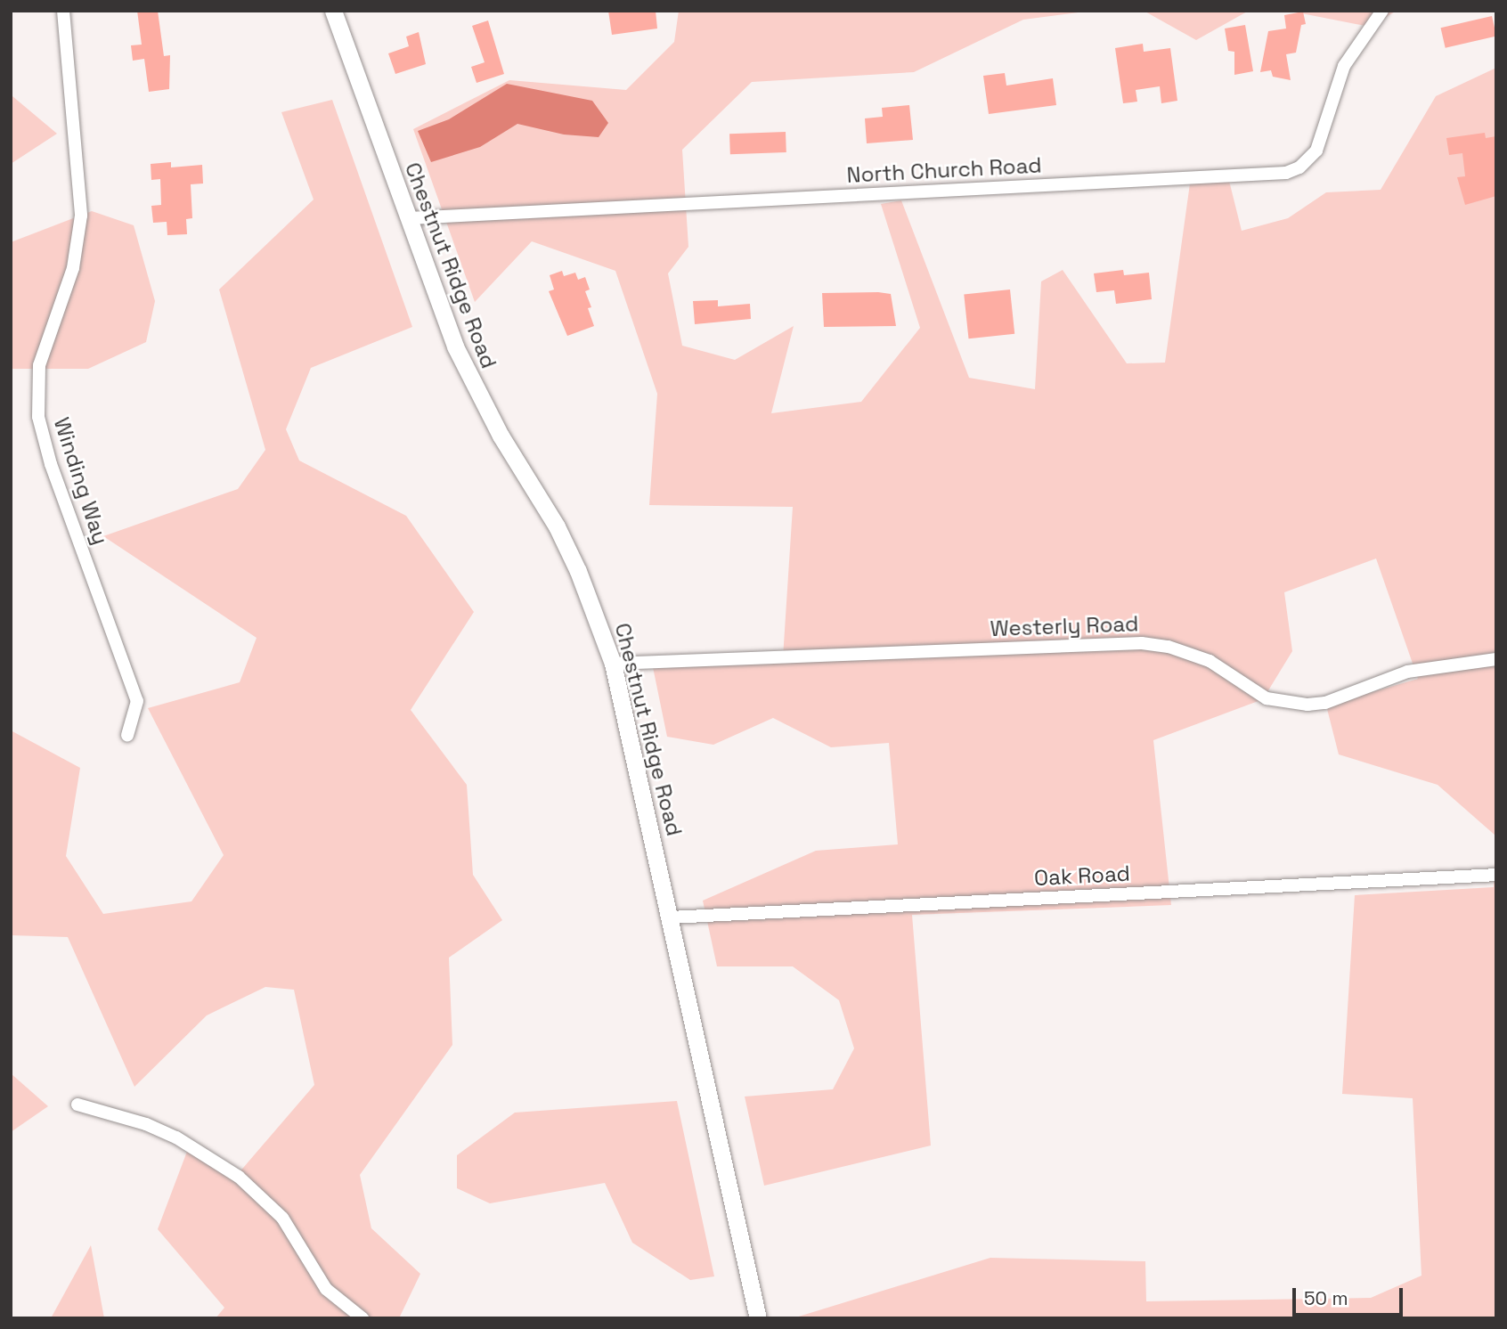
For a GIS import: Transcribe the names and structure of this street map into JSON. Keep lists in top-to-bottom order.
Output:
{
  "streets": {
    "main road": ["Chestnut Ridge Road"],
    "street": [
      "North Church Road",
      "Winding Way",
      "Westerly Road",
      "Oak Road"
    ]
  },
  "crossings": [
    ["North Church Road", "Chestnut Ridge Road"],
    ["Chestnut Ridge Road", "Westerly Road"],
    ["Chestnut Ridge Road", "Oak Road"]
  ],
  "scale_bar": "50 m"
}
